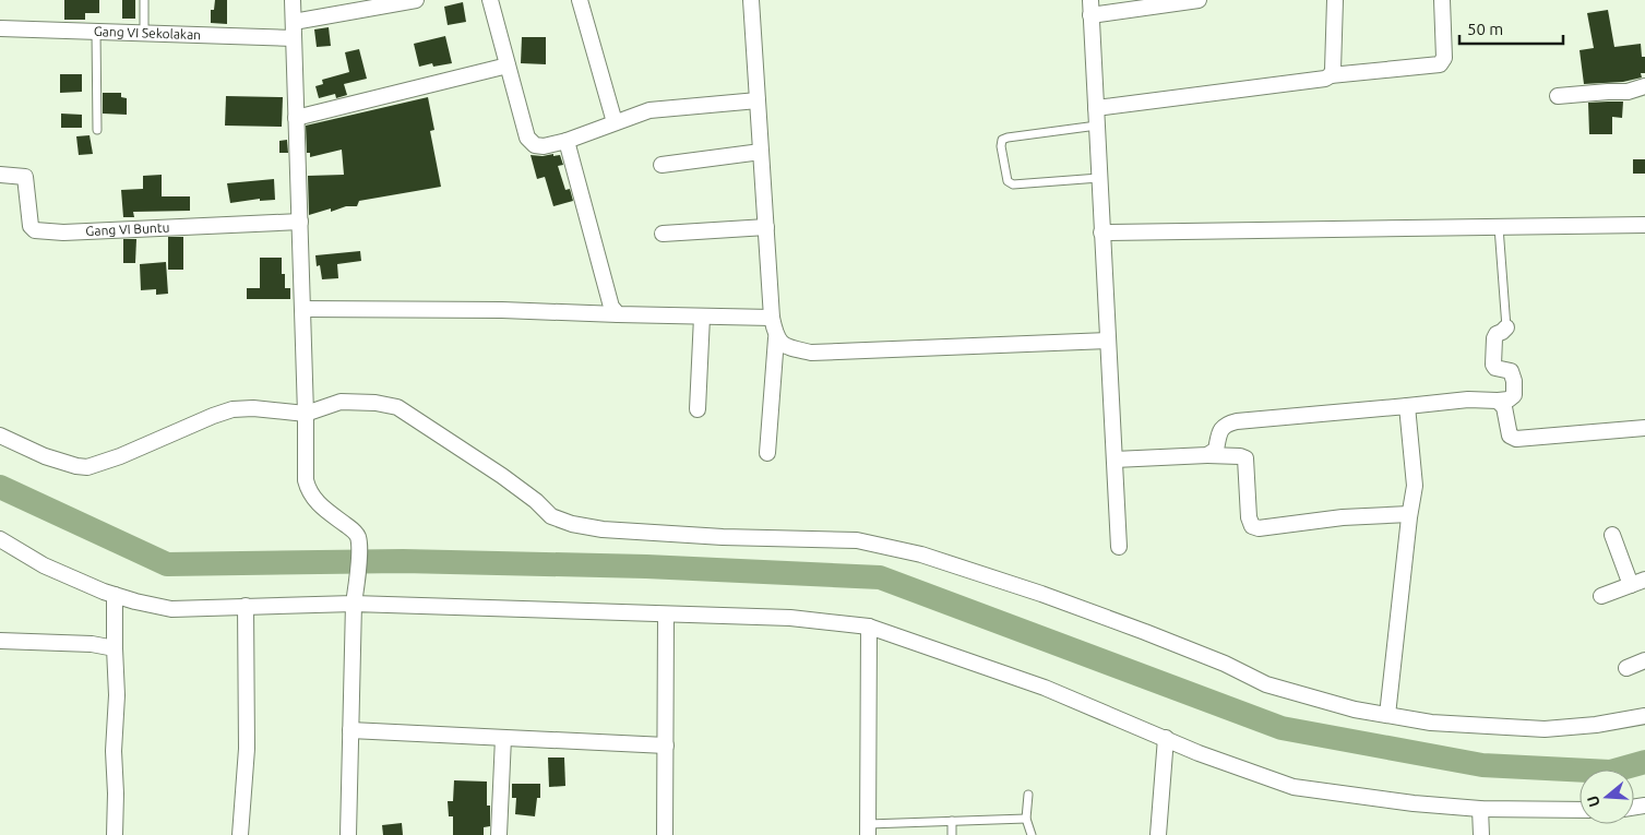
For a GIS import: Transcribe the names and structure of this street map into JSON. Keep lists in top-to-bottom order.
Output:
{
  "streets": {
    "street": ["Gang VI Sekolakan", "Gang VI Buntu"]
  },
  "scale_bar": "50 m",
  "north": "left"
}
